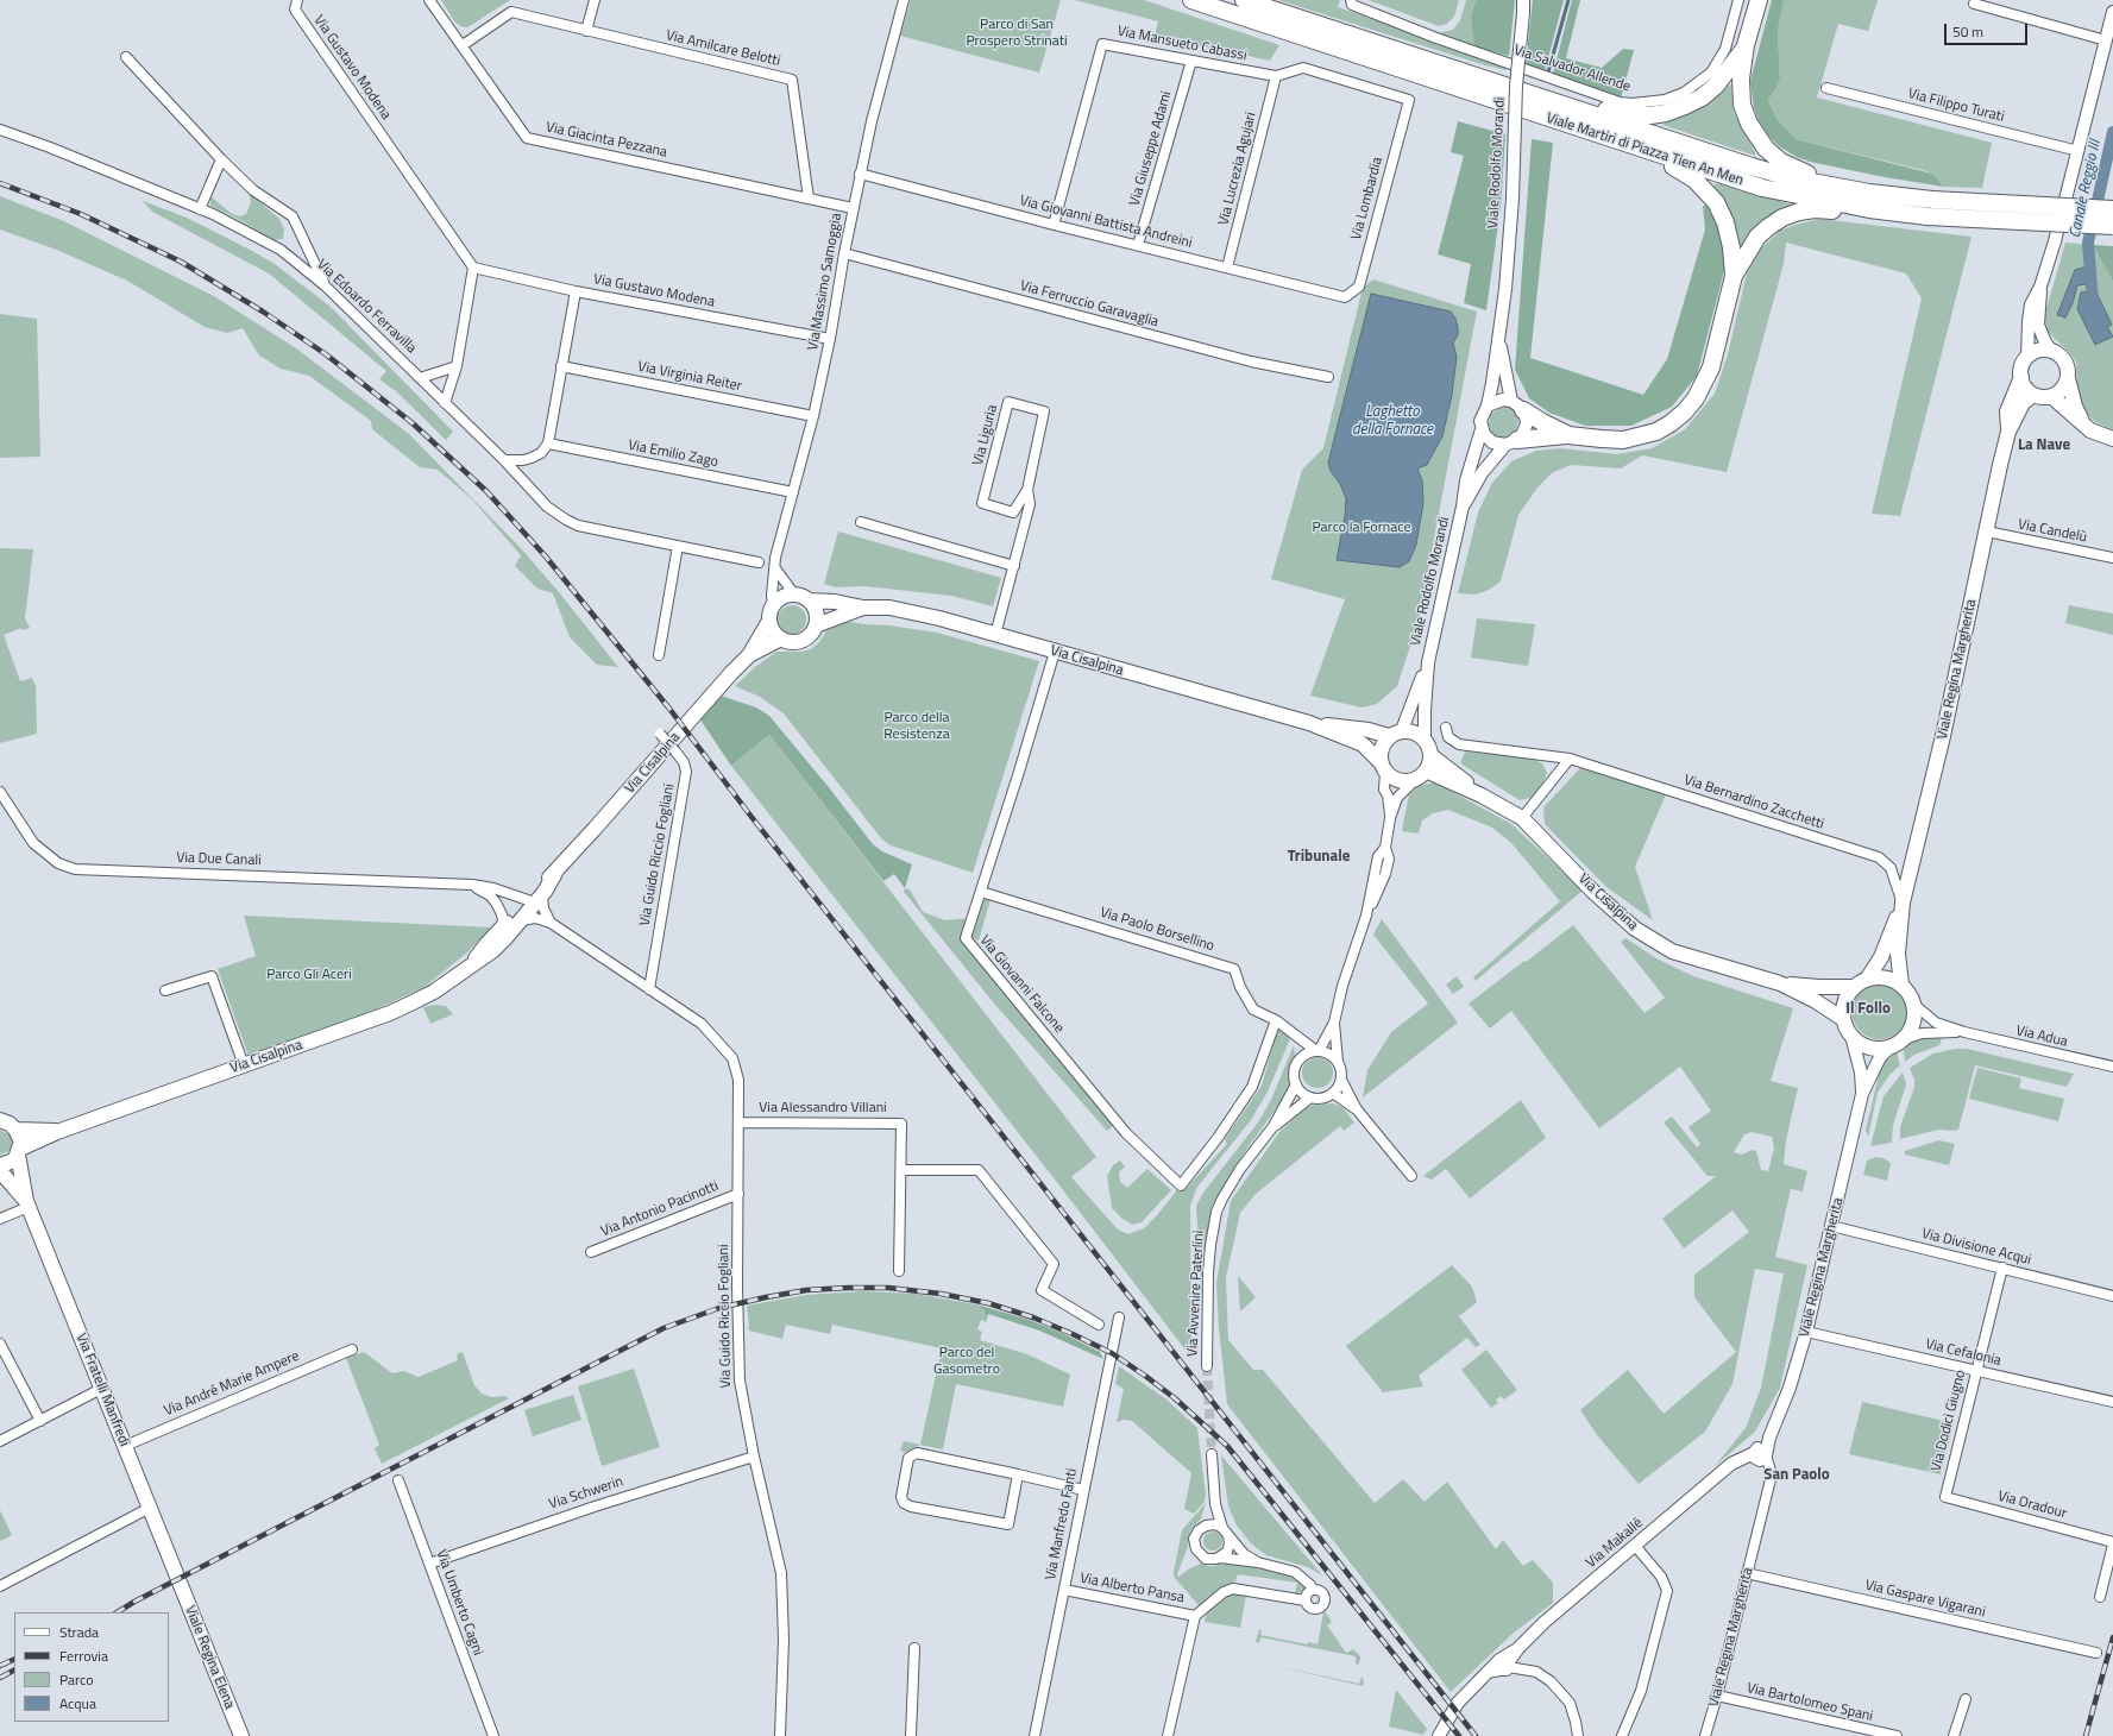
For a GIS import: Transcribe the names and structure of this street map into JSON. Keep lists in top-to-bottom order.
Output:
{
  "streets": {
    "highway": ["Viale Martiri di Piazza Tien An Men"],
    "main road": [
      "Via Cisalpina",
      "Viale Regina Margherita",
      "Via Fratelli Manfredi",
      "Viale Regina Elena"
    ],
    "street": [
      "Via Mansueto Cabassi",
      "Via Amilcare Belotti",
      "Via Gustavo Modena",
      "Via Salvador Allende",
      "Via Filippo Turati",
      "Via Giacinta Pezzana",
      "Via Giuseppe Adami",
      "Viale Rodolfo Morandi",
      "Via Lucrezia Agujari",
      "Via Lombardia",
      "Via Giovanni Battista Andreini",
      "Via Massimo Samoggia",
      "Via Ferruccio Garavaglia",
      "Via Edoardo Ferravilla",
      "Via Virginia Reiter",
      "Via Liguria",
      "Via Emilio Zago",
      "Via Candelù",
      "Via Bernardino Zacchetti",
      "Via Guido Riccio Fogliani",
      "Via Due Canali",
      "Via Paolo Borsellino",
      "Via Giovanni Falcone",
      "Via Adua",
      "Via Alessandro Villani",
      "Via Antonio Pacinotti",
      "Via Divisione Acqui",
      "Via Avvenire Paterlini",
      "Via Cefalonia",
      "Via André Marie Ampere",
      "Via Dodici Giugno",
      "Via Schwerin",
      "Via Oradour",
      "Via Manfredo Fanti",
      "Via Makallé",
      "Via Alberto Pansa",
      "Via Gaspare Vigarani",
      "Via Umberto Cagni",
      "Via Bartolomeo Spani"
    ]
  },
  "crossings": [
    ["Via Mansueto Cabassi", "Via Giuseppe Adami"],
    ["Via Mansueto Cabassi", "Via Lucrezia Agujari"],
    ["Via Mansueto Cabassi", "Via Lombardia"],
    ["Via Mansueto Cabassi", "Via Giovanni Battista Andreini"],
    ["Via Amilcare Belotti", "Via Giacinta Pezzana"],
    ["Via Gustavo Modena", "Via Massimo Samoggia"],
    ["Via Giacinta Pezzana", "Via Massimo Samoggia"],
    ["Via Giuseppe Adami", "Via Giovanni Battista Andreini"],
    ["Viale Rodolfo Morandi", "Via Cisalpina"],
    ["Via Lucrezia Agujari", "Via Giovanni Battista Andreini"],
    ["Via Lombardia", "Via Giovanni Battista Andreini"],
    ["Via Giovanni Battista Andreini", "Via Massimo Samoggia"],
    ["Via Massimo Samoggia", "Via Ferruccio Garavaglia"],
    ["Via Massimo Samoggia", "Via Virginia Reiter"],
    ["Via Massimo Samoggia", "Via Emilio Zago"],
    ["Via Massimo Samoggia", "Via Cisalpina"],
    ["Via Liguria", "Via Cisalpina"],
    ["Via Candelù", "Viale Regina Margherita"],
    ["Via Cisalpina", "Viale Regina Margherita"],
    ["Via Cisalpina", "Via Guido Riccio Fogliani"],
    ["Via Cisalpina", "Via Due Canali"],
    ["Via Cisalpina", "Via Giovanni Falcone"],
    ["Via Cisalpina", "Via Adua"],
    ["Via Cisalpina", "Via Fratelli Manfredi"],
    ["Viale Regina Margherita", "Via Bernardino Zacchetti"],
    ["Viale Regina Margherita", "Via Adua"],
    ["Viale Regina Margherita", "Via Divisione Acqui"],
    ["Viale Regina Margherita", "Via Cefalonia"],
    ["Viale Regina Margherita", "Via Makallé"],
    ["Viale Regina Margherita", "Via Gaspare Vigarani"],
    ["Viale Regina Margherita", "Via Bartolomeo Spani"],
    ["Via Guido Riccio Fogliani", "Via Alessandro Villani"],
    ["Via Guido Riccio Fogliani", "Via Antonio Pacinotti"],
    ["Via Guido Riccio Fogliani", "Via Schwerin"],
    ["Via Paolo Borsellino", "Via Giovanni Falcone"],
    ["Via Paolo Borsellino", "Via Avvenire Paterlini"],
    ["Via Divisione Acqui", "Via Dodici Giugno"],
    ["Via Cefalonia", "Via Dodici Giugno"],
    ["Via André Marie Ampere", "Via Fratelli Manfredi"],
    ["Via Fratelli Manfredi", "Viale Regina Elena"],
    ["Via Dodici Giugno", "Via Oradour"],
    ["Via Schwerin", "Via Umberto Cagni"],
    ["Via Manfredo Fanti", "Via Alberto Pansa"]
  ],
  "districts": [
    "La Nave",
    "Tribunale",
    "Il Follo",
    "San Paolo"
  ],
  "water": ["Canale Reggio III", "Laghetto della Fornace"],
  "parks": [
    "Parco di San Prospero Strinati",
    "Parco la Fornace",
    "Parco della Resistenza",
    "Parco Gli Aceri",
    "Parco del Gasometro"
  ],
  "legend": [
    "Strada",
    "Ferrovia",
    "Parco",
    "Acqua"
  ],
  "scale_bar": "50 m"
}
